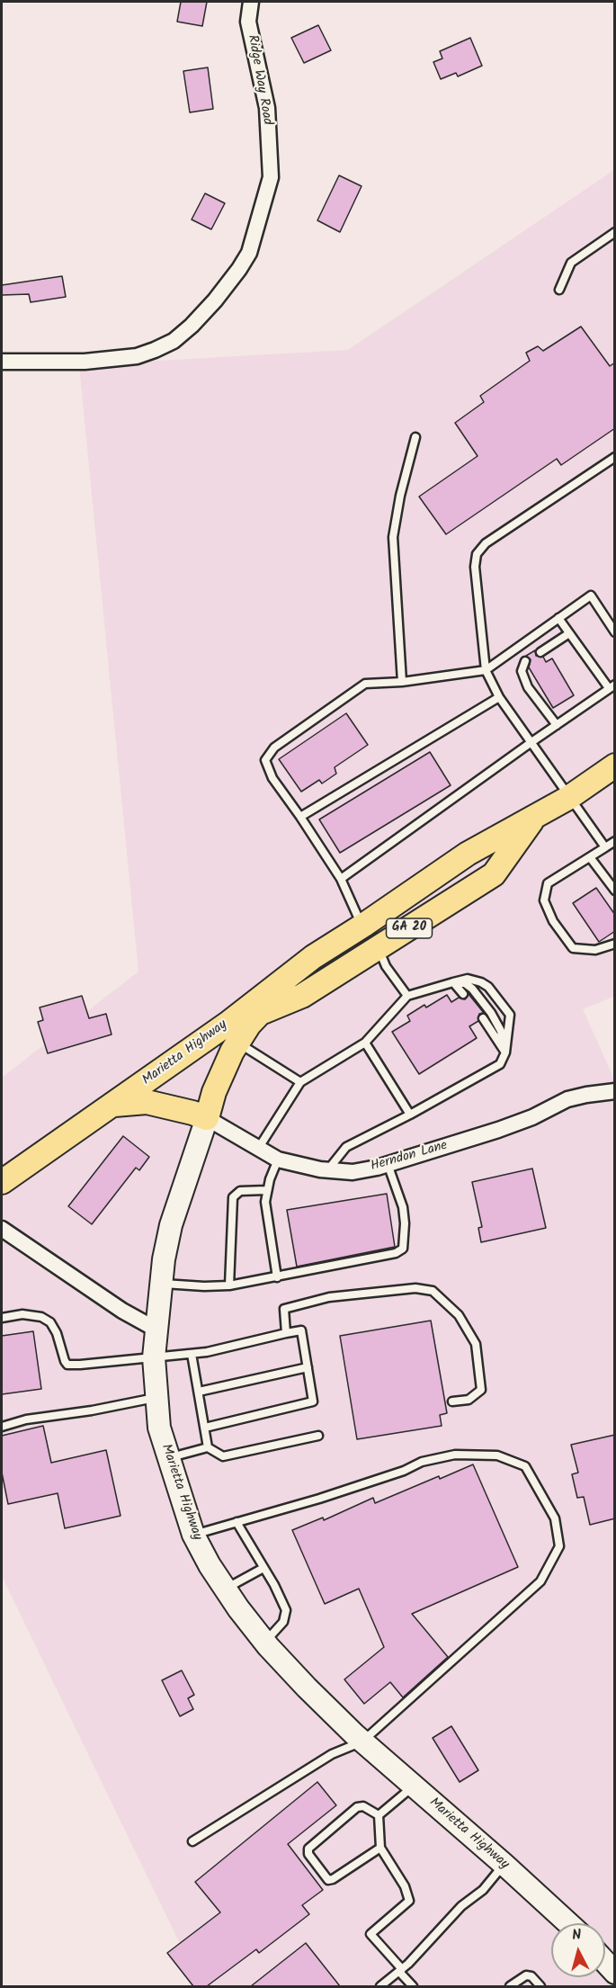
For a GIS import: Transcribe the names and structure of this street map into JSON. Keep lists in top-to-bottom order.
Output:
{
  "streets": {
    "main road": ["GA 20", "Marietta Highway"],
    "street": ["Ridge Way Road", "Herndon Lane"]
  },
  "crossings": [
    ["Marietta Highway", "Herndon Lane"]
  ],
  "north": "top"
}
